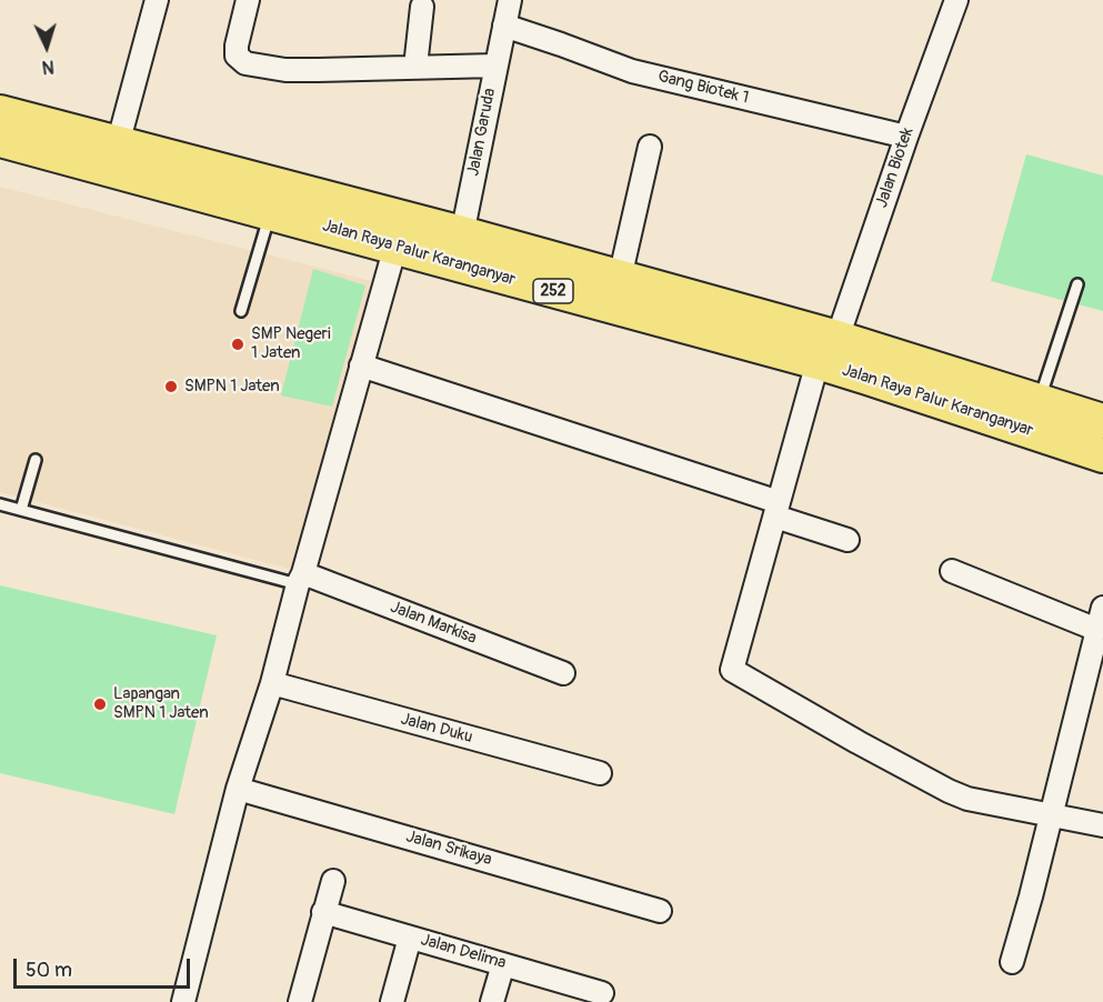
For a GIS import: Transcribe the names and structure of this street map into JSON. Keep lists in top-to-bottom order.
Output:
{
  "streets": {
    "main road": ["Jalan Raya Palur Karanganyar", "252"],
    "street": [
      "Gang Biotek 1",
      "Jalan Garuda",
      "Jalan Biotek",
      "Jalan Markisa",
      "Jalan Duku",
      "Jalan Srikaya",
      "Jalan Delima"
    ]
  },
  "crossings": [
    ["Gang Biotek 1", "Jalan Garuda"],
    ["Gang Biotek 1", "Jalan Biotek"],
    ["Jalan Garuda", "Jalan Raya Palur Karanganyar"],
    ["Jalan Biotek", "Jalan Raya Palur Karanganyar"]
  ],
  "places": ["SMP Negeri 1 Jaten", "SMPN 1 Jaten", "Lapangan SMPN 1 Jaten"],
  "scale_bar": "50 m",
  "north": "bottom"
}
